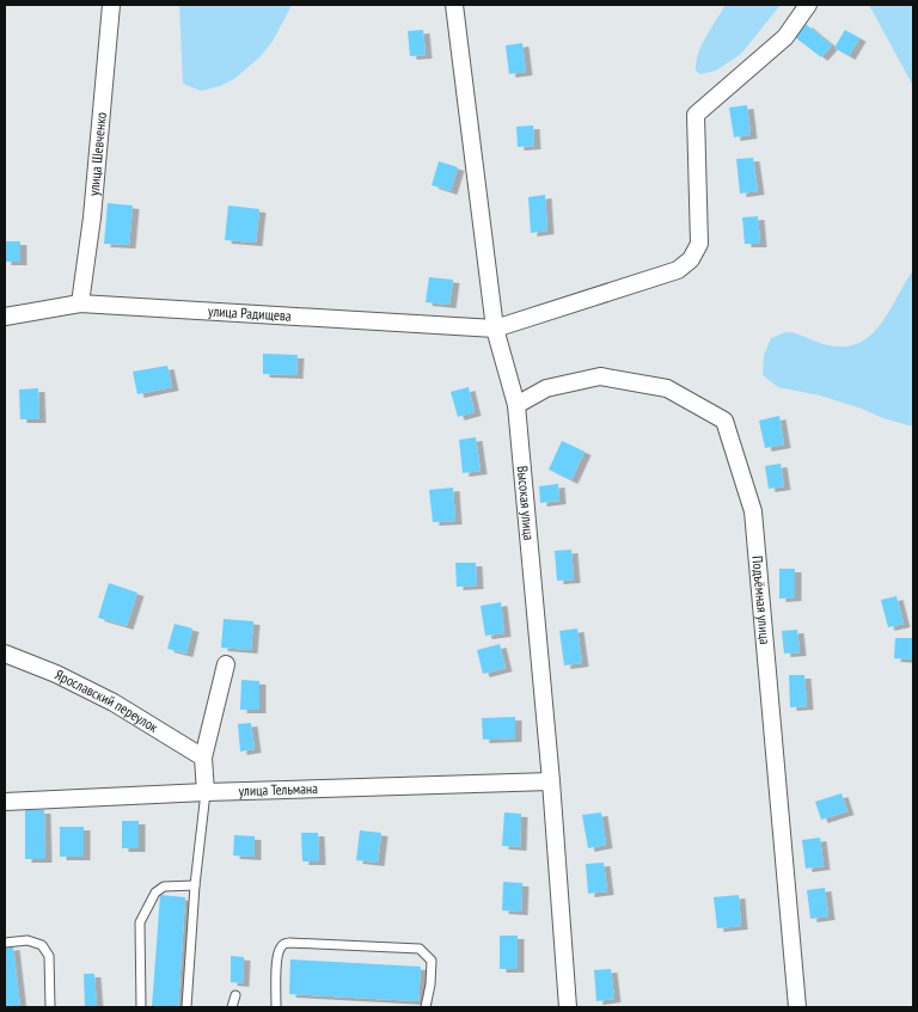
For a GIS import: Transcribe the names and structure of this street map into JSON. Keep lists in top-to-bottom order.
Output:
{
  "streets": {
    "street": [
      "улица Шевченко",
      "улица Радищева",
      "Высокая улица",
      "Подъёмная улица",
      "Ярославский переулок",
      "улица Тельмана"
    ]
  },
  "crossings": [
    ["улица Шевченко", "улица Радищева"],
    ["улица Радищева", "Высокая улица"],
    ["Высокая улица", "Подъёмная улица"],
    ["Высокая улица", "улица Тельмана"]
  ]
}
